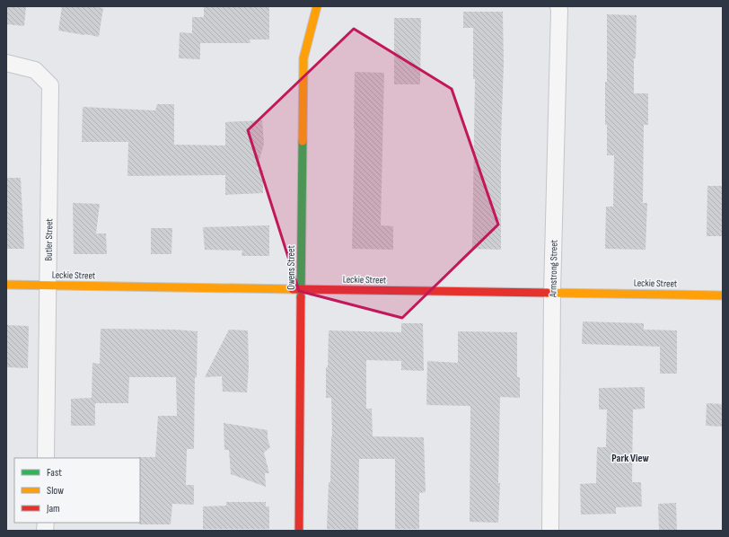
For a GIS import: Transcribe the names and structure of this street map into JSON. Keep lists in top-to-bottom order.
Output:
{
  "streets": {
    "street": [
      "Butler Street",
      "Owens Street",
      "Armstrong Street",
      "Leckie Street"
    ]
  },
  "crossings": [
    ["Butler Street", "Leckie Street"],
    ["Owens Street", "Leckie Street"],
    ["Armstrong Street", "Leckie Street"]
  ],
  "districts": ["Park View"],
  "legend": ["Fast", "Slow", "Jam"]
}
